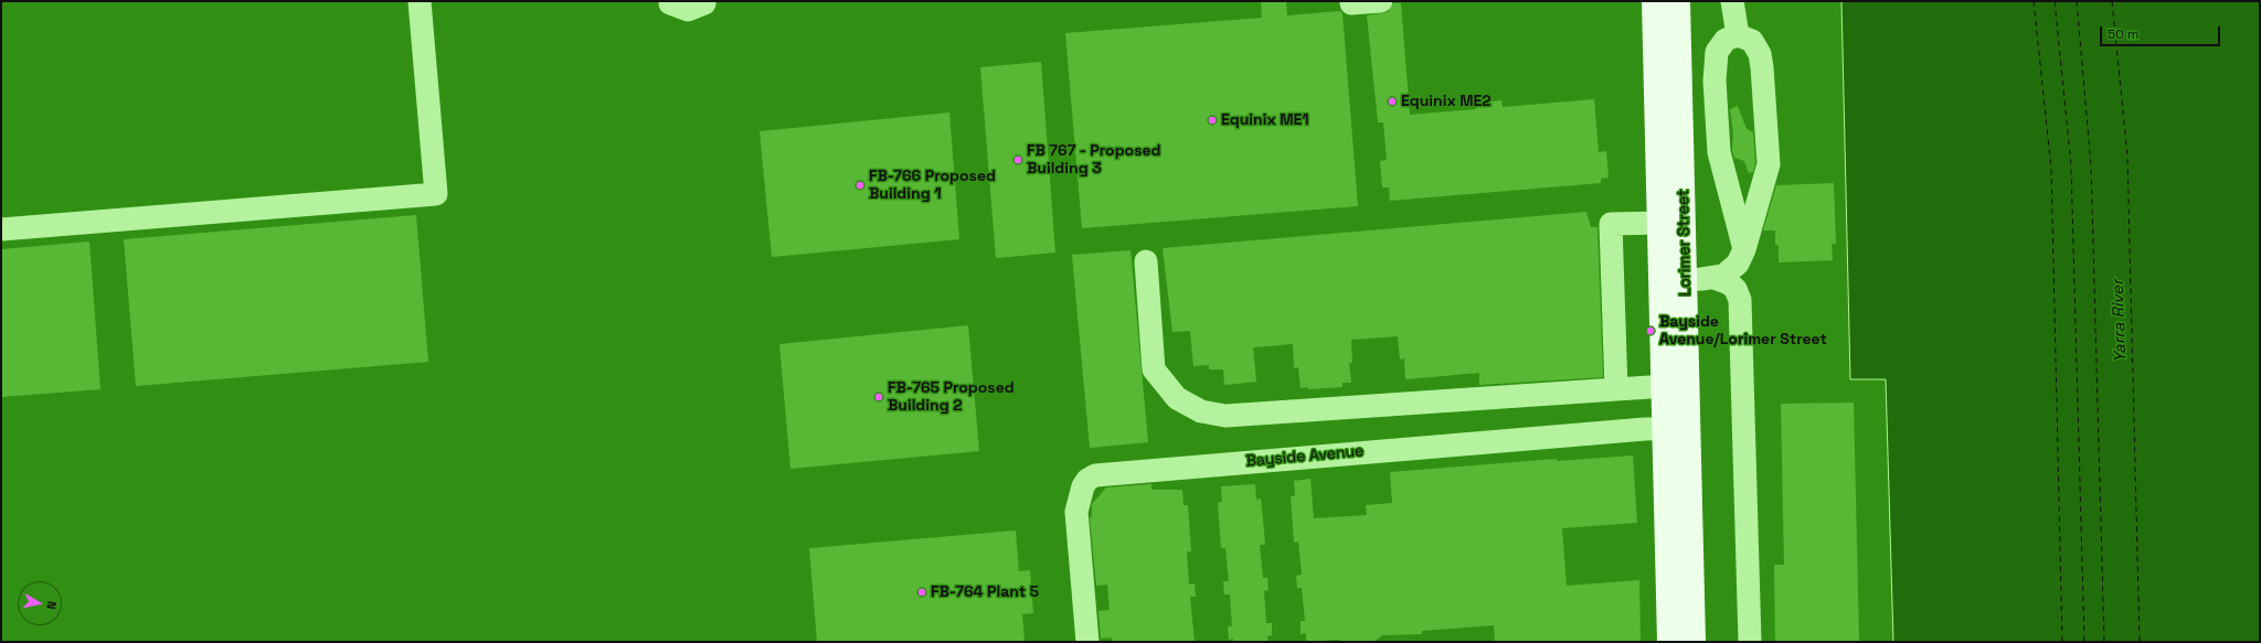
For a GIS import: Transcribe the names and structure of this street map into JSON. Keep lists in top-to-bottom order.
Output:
{
  "streets": {
    "main road": ["Lorimer Street"],
    "lane": ["Bayside Avenue"]
  },
  "crossings": [
    ["Lorimer Street", "Bayside Avenue"]
  ],
  "water": ["Yarra River"],
  "places": [
    "Equinix ME2",
    "Equinix ME1",
    "FB 767 - Proposed Building 3",
    "FB-766 Proposed Building 1",
    "Bayside Avenue/Lorimer Street",
    "FB-765 Proposed Building 2",
    "FB-764 Plant 5"
  ],
  "scale_bar": "50 m",
  "north": "right"
}
